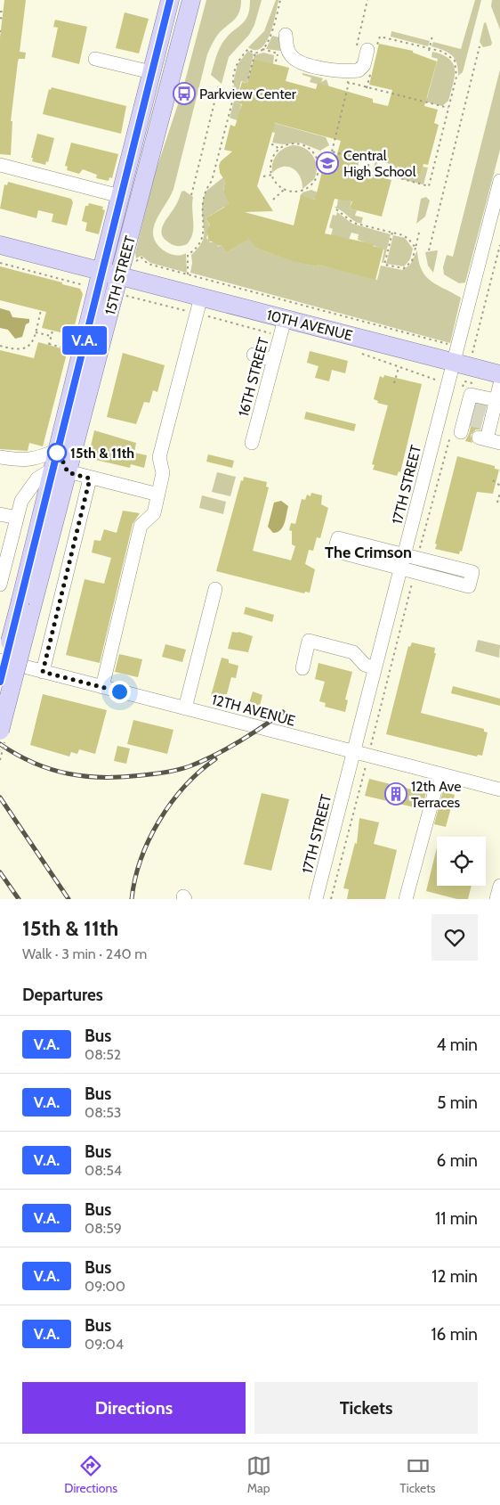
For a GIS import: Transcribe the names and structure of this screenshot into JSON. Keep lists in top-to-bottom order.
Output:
{
  "streets": {
    "main road": ["15TH STREET", "10TH AVENUE"],
    "street": ["16TH STREET", "17TH STREET", "12TH AVENUE"]
  },
  "crossings": [
    ["15TH STREET", "10TH AVENUE"],
    ["10TH AVENUE", "16TH STREET"],
    ["10TH AVENUE", "17TH STREET"],
    ["17TH STREET", "12TH AVENUE"]
  ],
  "districts": ["The Crimson"],
  "places": {
    "bus stop": ["Parkview Center"],
    "school or university": ["Central High School"],
    "other": ["15th & 11th"],
    "building": ["12th Ave Terraces"]
  },
  "lines": ["bus line V.A."],
  "page": {
    "on_map": "V.A.",
    "heading": [
      ["15th & 11th", "Walk · 3 min · 240 m"],
      "Departures"
    ],
    "list": [
      {
        "mark": "V.A.",
        "name": "Bus",
        "note": "08:52",
        "value": "4 min"
      },
      {
        "mark": "V.A.",
        "name": "Bus",
        "note": "08:53",
        "value": "5 min"
      },
      {
        "mark": "V.A.",
        "name": "Bus",
        "note": "08:54",
        "value": "6 min"
      },
      {
        "mark": "V.A.",
        "name": "Bus",
        "note": "08:59",
        "value": "11 min"
      },
      {
        "mark": "V.A.",
        "name": "Bus",
        "note": "09:00",
        "value": "12 min"
      },
      {
        "mark": "V.A.",
        "name": "Bus",
        "note": "09:04",
        "value": "16 min"
      }
    ],
    "buttons": ["Directions", "Tickets"],
    "tabs": ["Directions", "Map", "Tickets"]
  }
}
